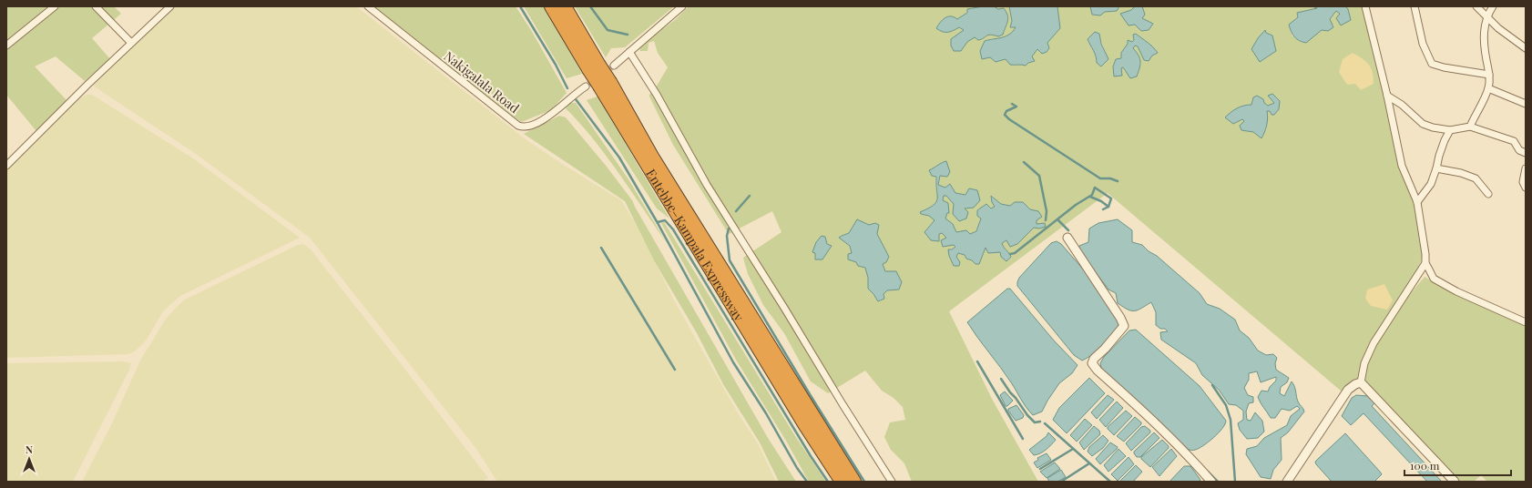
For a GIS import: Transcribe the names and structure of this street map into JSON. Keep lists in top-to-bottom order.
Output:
{
  "streets": {
    "highway": ["Entebbe–Kampala Expressway"],
    "street": ["Nakigalala Road"]
  },
  "scale_bar": "100 m",
  "north": "top"
}
